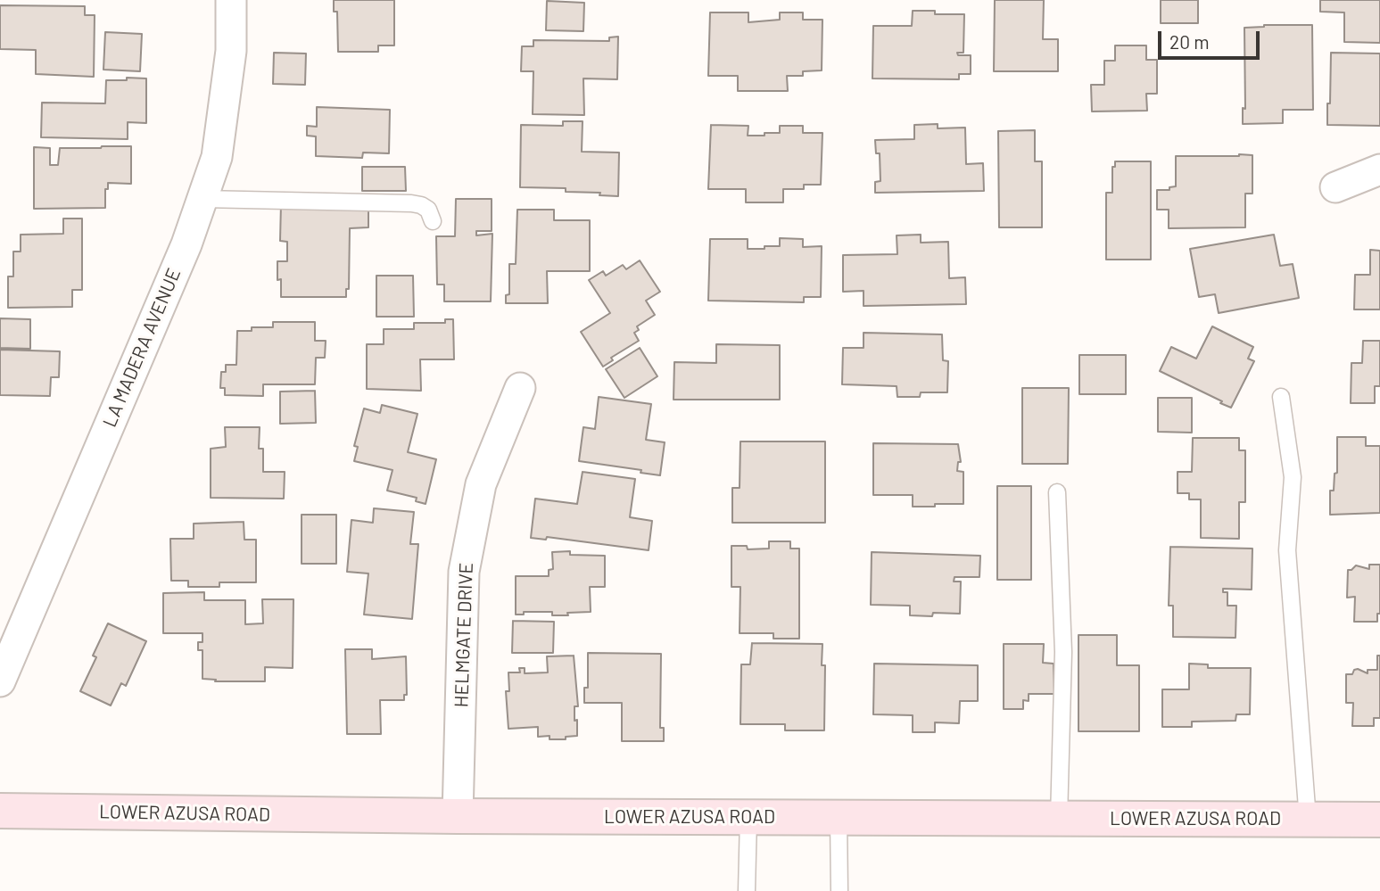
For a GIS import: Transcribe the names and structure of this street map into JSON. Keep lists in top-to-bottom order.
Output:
{
  "streets": {
    "main road": ["LOWER AZUSA ROAD"],
    "street": ["LA MADERA AVENUE", "HELMGATE DRIVE"]
  },
  "crossings": [
    ["HELMGATE DRIVE", "LOWER AZUSA ROAD"]
  ],
  "scale_bar": "20 m"
}
